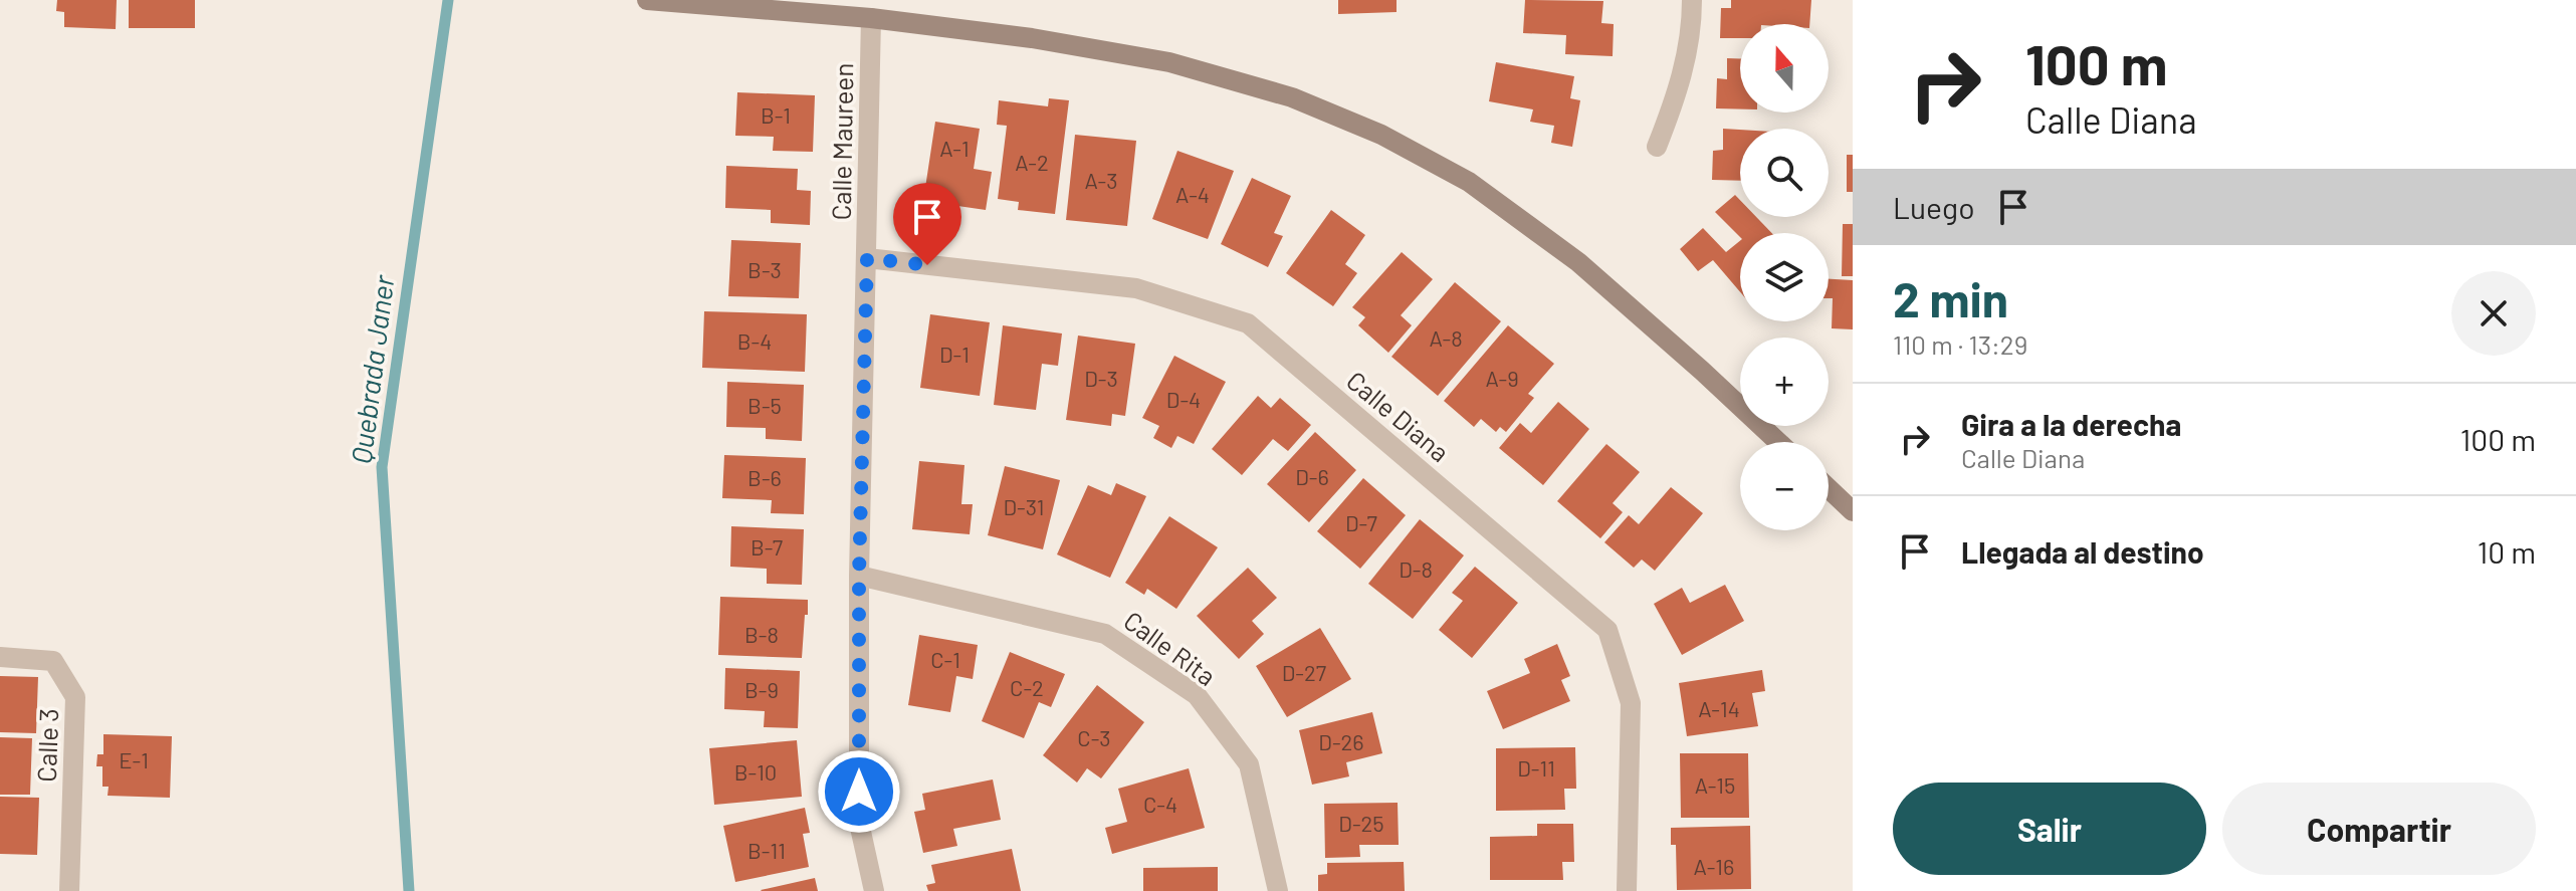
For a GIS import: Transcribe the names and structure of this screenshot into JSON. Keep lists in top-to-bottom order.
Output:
{
  "streets": {
    "street": [
      "Calle Maureen",
      "Calle Diana",
      "Calle Rita",
      "Calle 3"
    ]
  },
  "crossings": [
    ["Calle Maureen", "Calle Diana"],
    ["Calle Maureen", "Calle Rita"]
  ],
  "water": ["Quebrada Janer"],
  "house_numbers": [
    "B-1",
    "A-1",
    "A-2",
    "A-3",
    "A-4",
    "B-3",
    "A-8",
    "B-4",
    "D-1",
    "D-3",
    "A-9",
    "D-4",
    "B-5",
    "D-6",
    "B-6",
    "D-31",
    "D-7",
    "B-7",
    "D-8",
    "B-8",
    "C-1",
    "D-27",
    "C-2",
    "B-9",
    "A-14",
    "C-3",
    "D-26",
    "E-1",
    "D-11",
    "B-10",
    "A-15",
    "C-4",
    "D-25",
    "B-11",
    "A-16"
  ],
  "north": "top",
  "page": {
    "turn": ["100 m", "Calle Diana"],
    "map_buttons": ["+", "−"],
    "then": "Luego",
    "heading": ["2 min", "110 m · 13:29"],
    "list": [
      {
        "name": "Gira a la derecha",
        "note": "Calle Diana",
        "value": "100 m"
      },
      {
        "name": "Llegada al destino",
        "value": "10 m"
      }
    ],
    "buttons": ["Salir", "Compartir"]
  }
}
